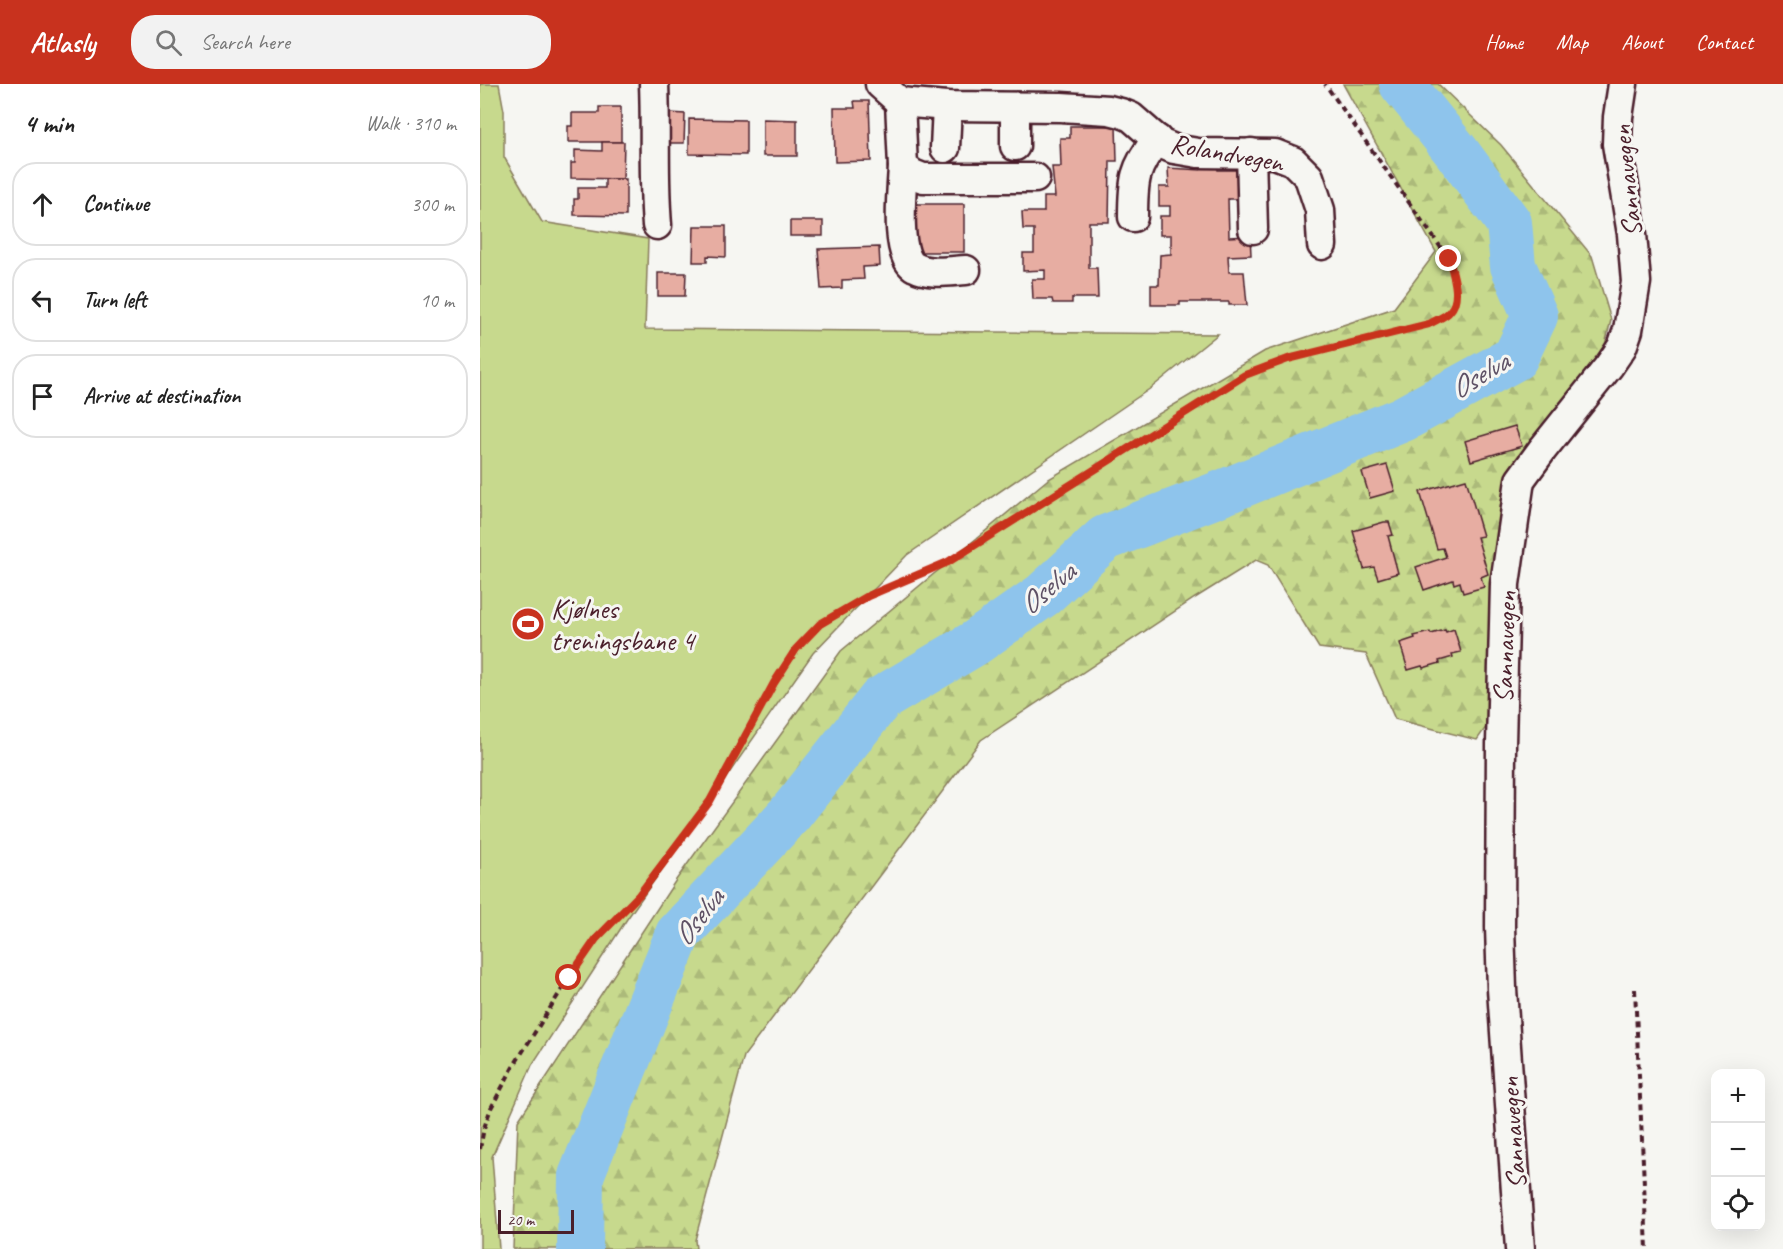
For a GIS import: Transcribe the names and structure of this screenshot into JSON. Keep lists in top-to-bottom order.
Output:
{
  "streets": {
    "street": ["Rolandvegen", "Sannavegen"]
  },
  "water": ["Oselva"],
  "places": {
    "sports": ["Kjølnes treningsbane 4"]
  },
  "scale_bar": "20 m",
  "page": {
    "header": "Atlasly",
    "search": "Search here",
    "nav": [
      "Home",
      "Map",
      "About",
      "Contact"
    ],
    "heading": ["4 min", "Walk · 310 m"],
    "list": [
      ["Continue", "300 m"],
      ["Turn left", "10 m"],
      "Arrive at destination"
    ],
    "map_buttons": ["+", "−"],
    "scale": "20 m"
  }
}
